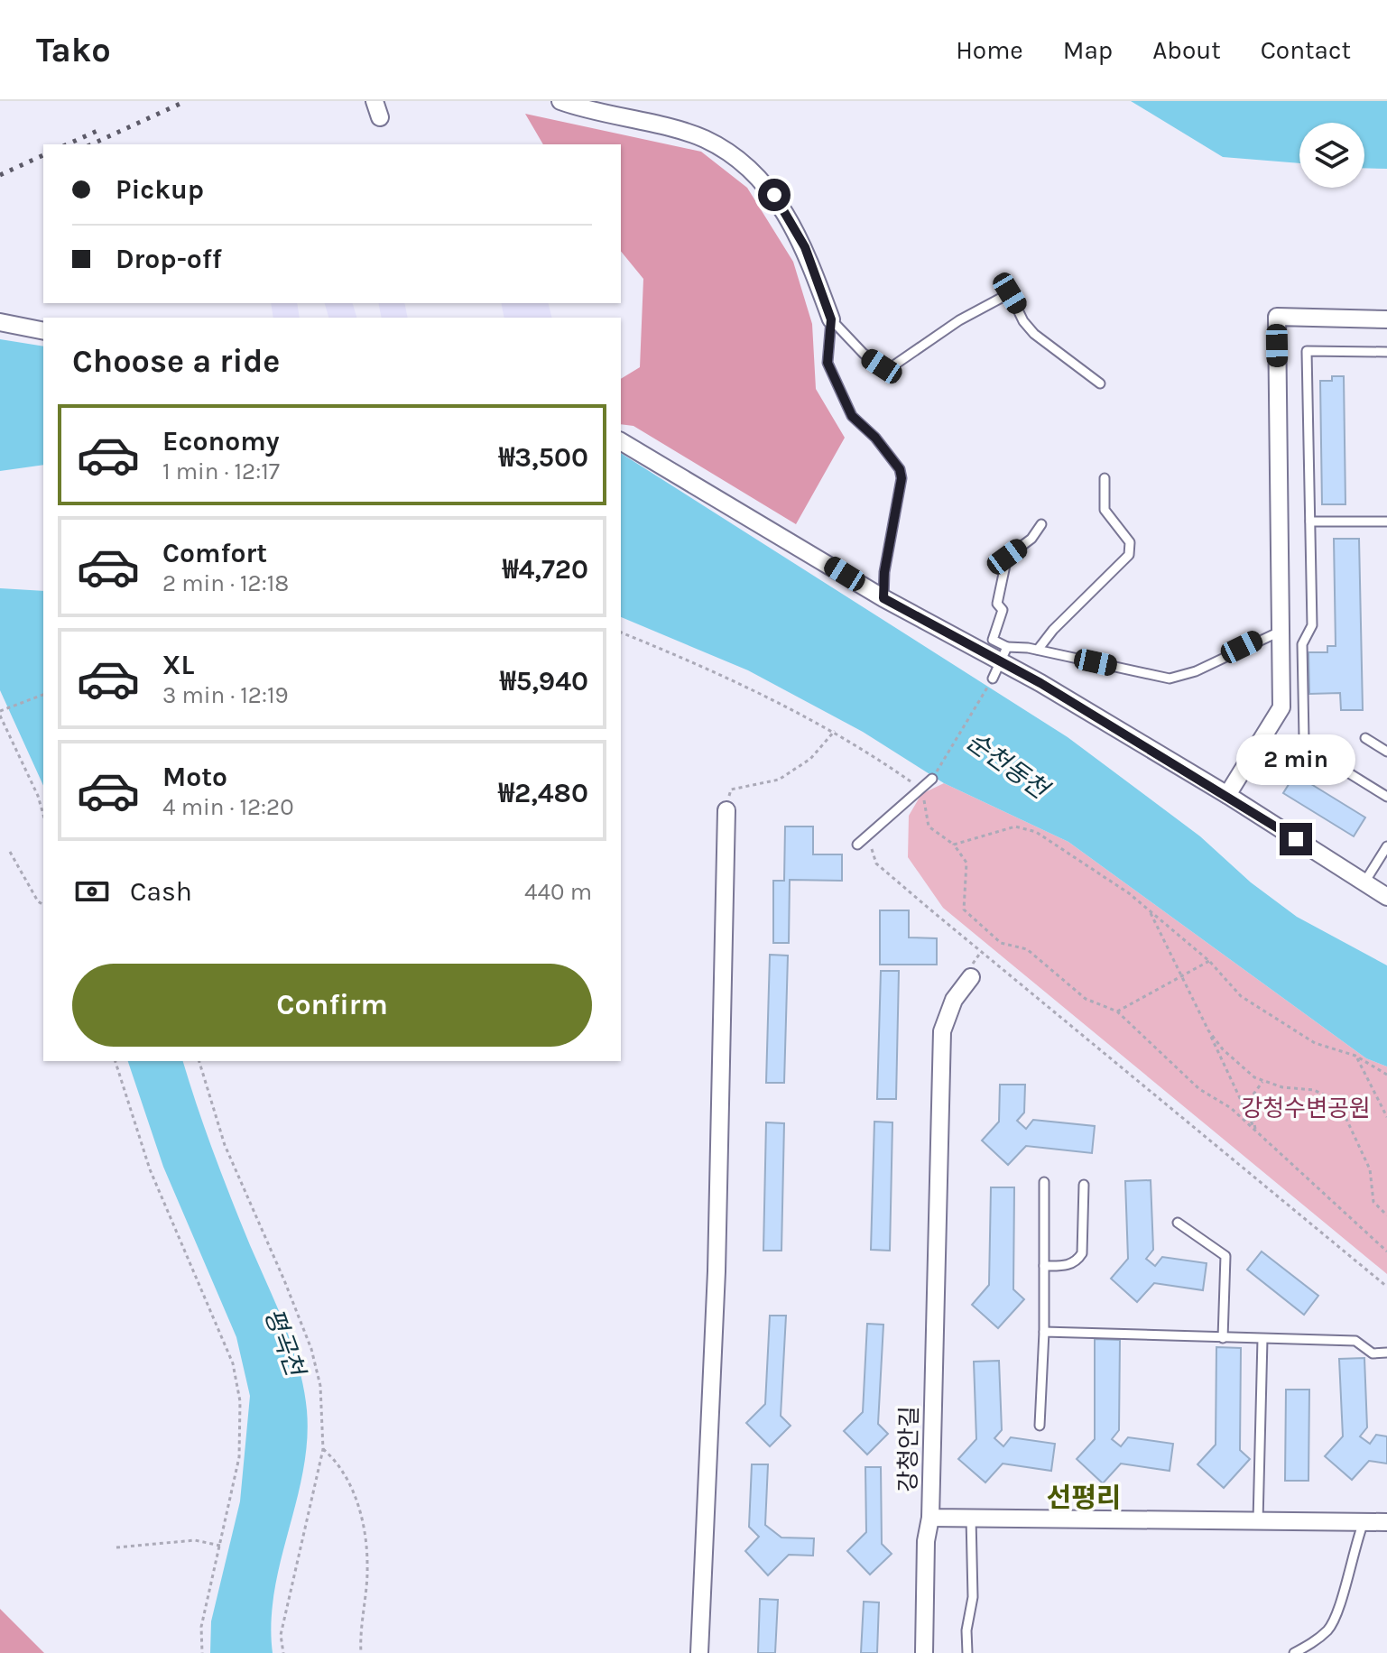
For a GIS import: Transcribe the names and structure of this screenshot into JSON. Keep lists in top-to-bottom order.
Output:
{
  "streets": {
    "street": ["강청안길"]
  },
  "districts": ["선평리"],
  "water": ["순천동천", "평곡천"],
  "parks": ["강청수변공원"],
  "page": {
    "header": "Tako",
    "nav": [
      "Home",
      "Map",
      "About",
      "Contact"
    ],
    "banner": ["Pickup", "Drop-off"],
    "heading": "Choose a ride",
    "list": [
      {
        "name": "Economy",
        "note": "1 min · 12:17",
        "value": "₩3,500"
      },
      {
        "name": "Comfort",
        "note": "2 min · 12:18",
        "value": "₩4,720"
      },
      {
        "name": "XL",
        "note": "3 min · 12:19",
        "value": "₩5,940"
      },
      {
        "name": "Moto",
        "note": "4 min · 12:20",
        "value": "₩2,480"
      }
    ],
    "bubble": "2 min",
    "pay": ["Cash", "440 m"],
    "buttons": "Confirm"
  }
}
